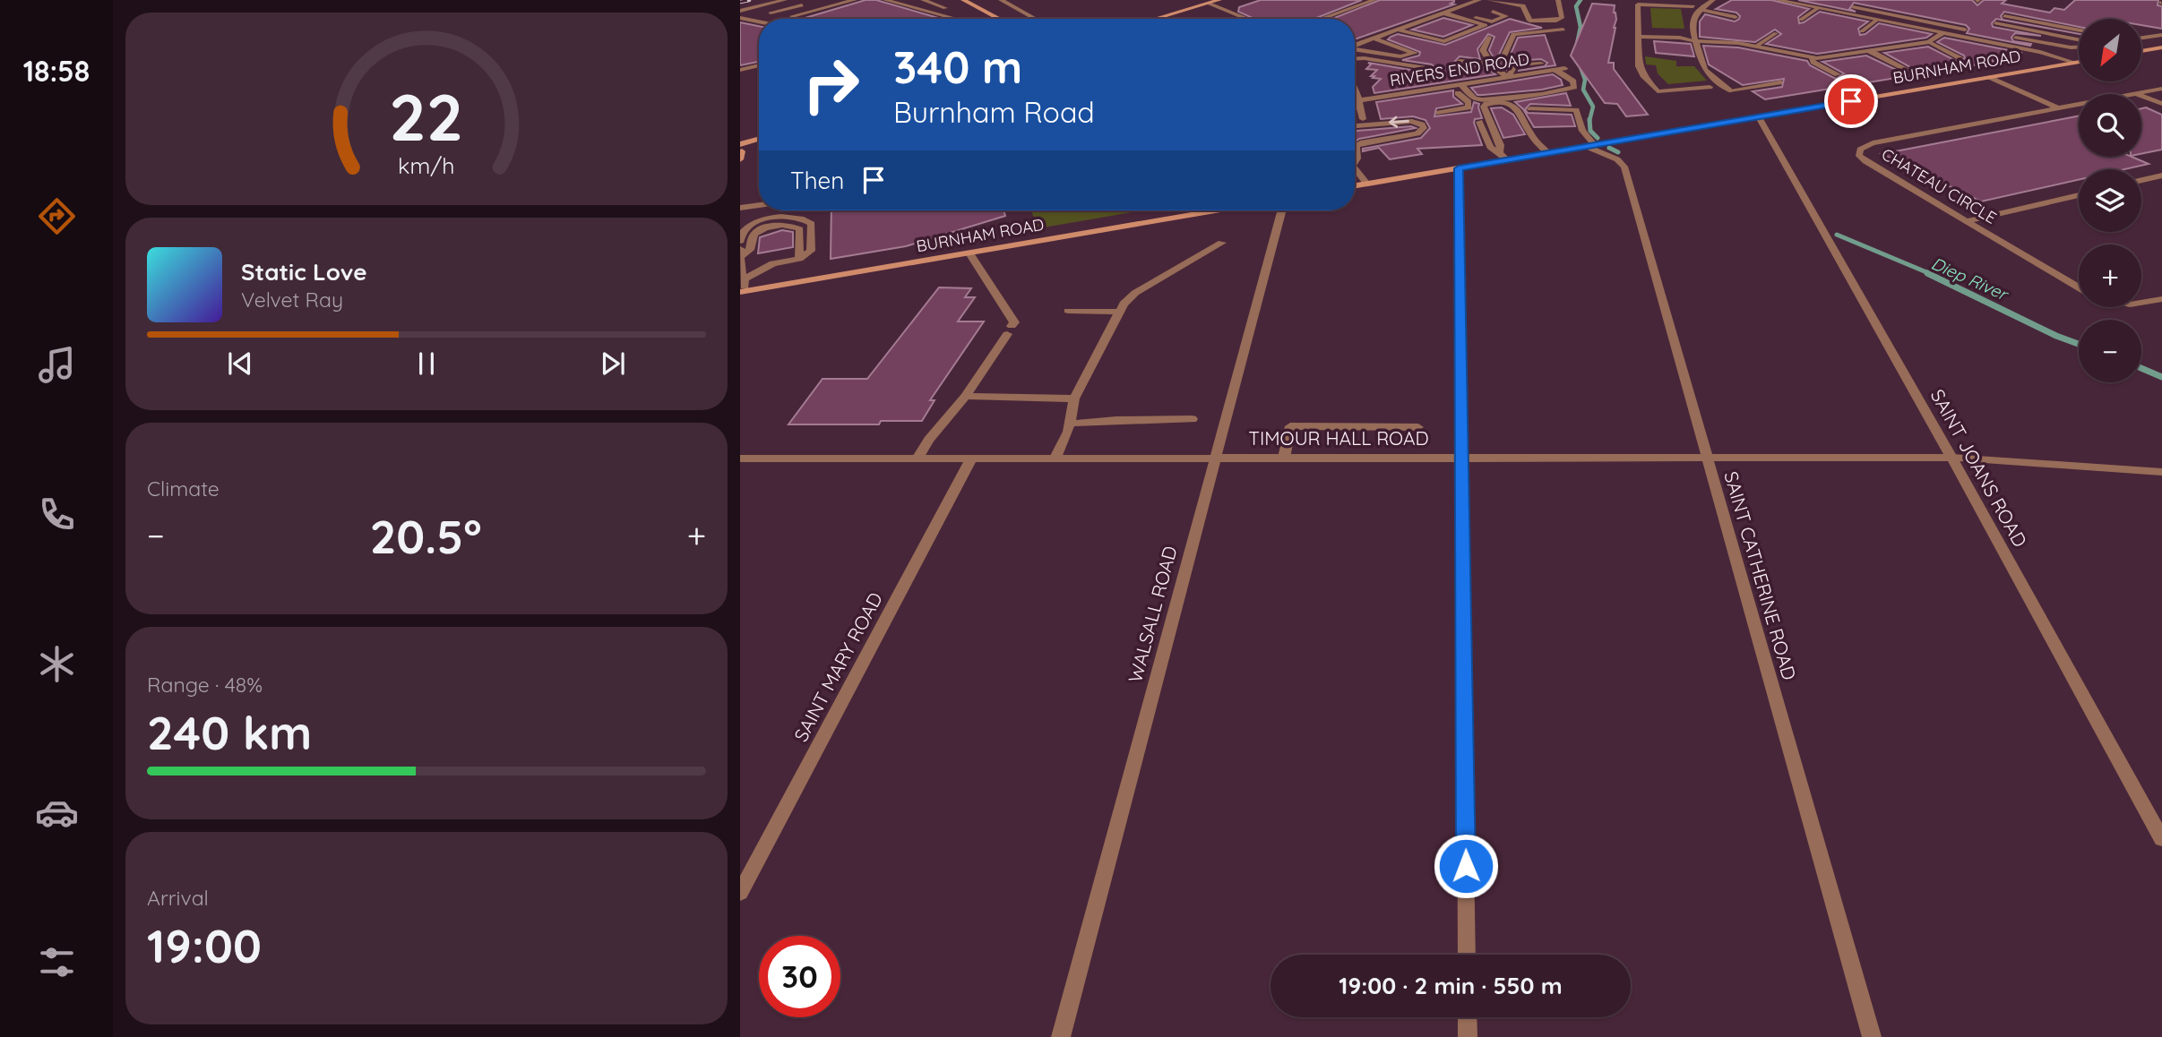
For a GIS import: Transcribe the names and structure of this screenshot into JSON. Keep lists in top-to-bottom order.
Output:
{
  "streets": {
    "street": [
      "BURNHAM ROAD",
      "RIVERS END ROAD",
      "CHATEAU CIRCLE",
      "TIMOUR HALL ROAD",
      "SAINT JOANS ROAD",
      "SAINT CATHERINE ROAD",
      "WALSALL ROAD",
      "SAINT MARY ROAD"
    ]
  },
  "crossings": [
    ["BURNHAM ROAD", "SAINT JOANS ROAD"],
    ["BURNHAM ROAD", "SAINT CATHERINE ROAD"],
    ["TIMOUR HALL ROAD", "SAINT JOANS ROAD"],
    ["TIMOUR HALL ROAD", "SAINT CATHERINE ROAD"],
    ["TIMOUR HALL ROAD", "WALSALL ROAD"],
    ["TIMOUR HALL ROAD", "SAINT MARY ROAD"]
  ],
  "water": ["Diep River"],
  "north": "bottom left",
  "page": {
    "tabs": "18:58",
    "map_buttons": ["+", "−"],
    "turn": ["340 m", "Burnham Road"],
    "then": "Then",
    "song": ["Static Love", "Velvet Ray"],
    "tile": [
      "Climate",
      ["Range · 48%", "240 km"],
      ["Arrival", "19:00"]
    ],
    "heat": ["−", "20.5°", "+"],
    "limit": "30",
    "trip": "19:00 · 2 min · 550 m",
    "gauge": ["22", "km/h"]
  }
}
